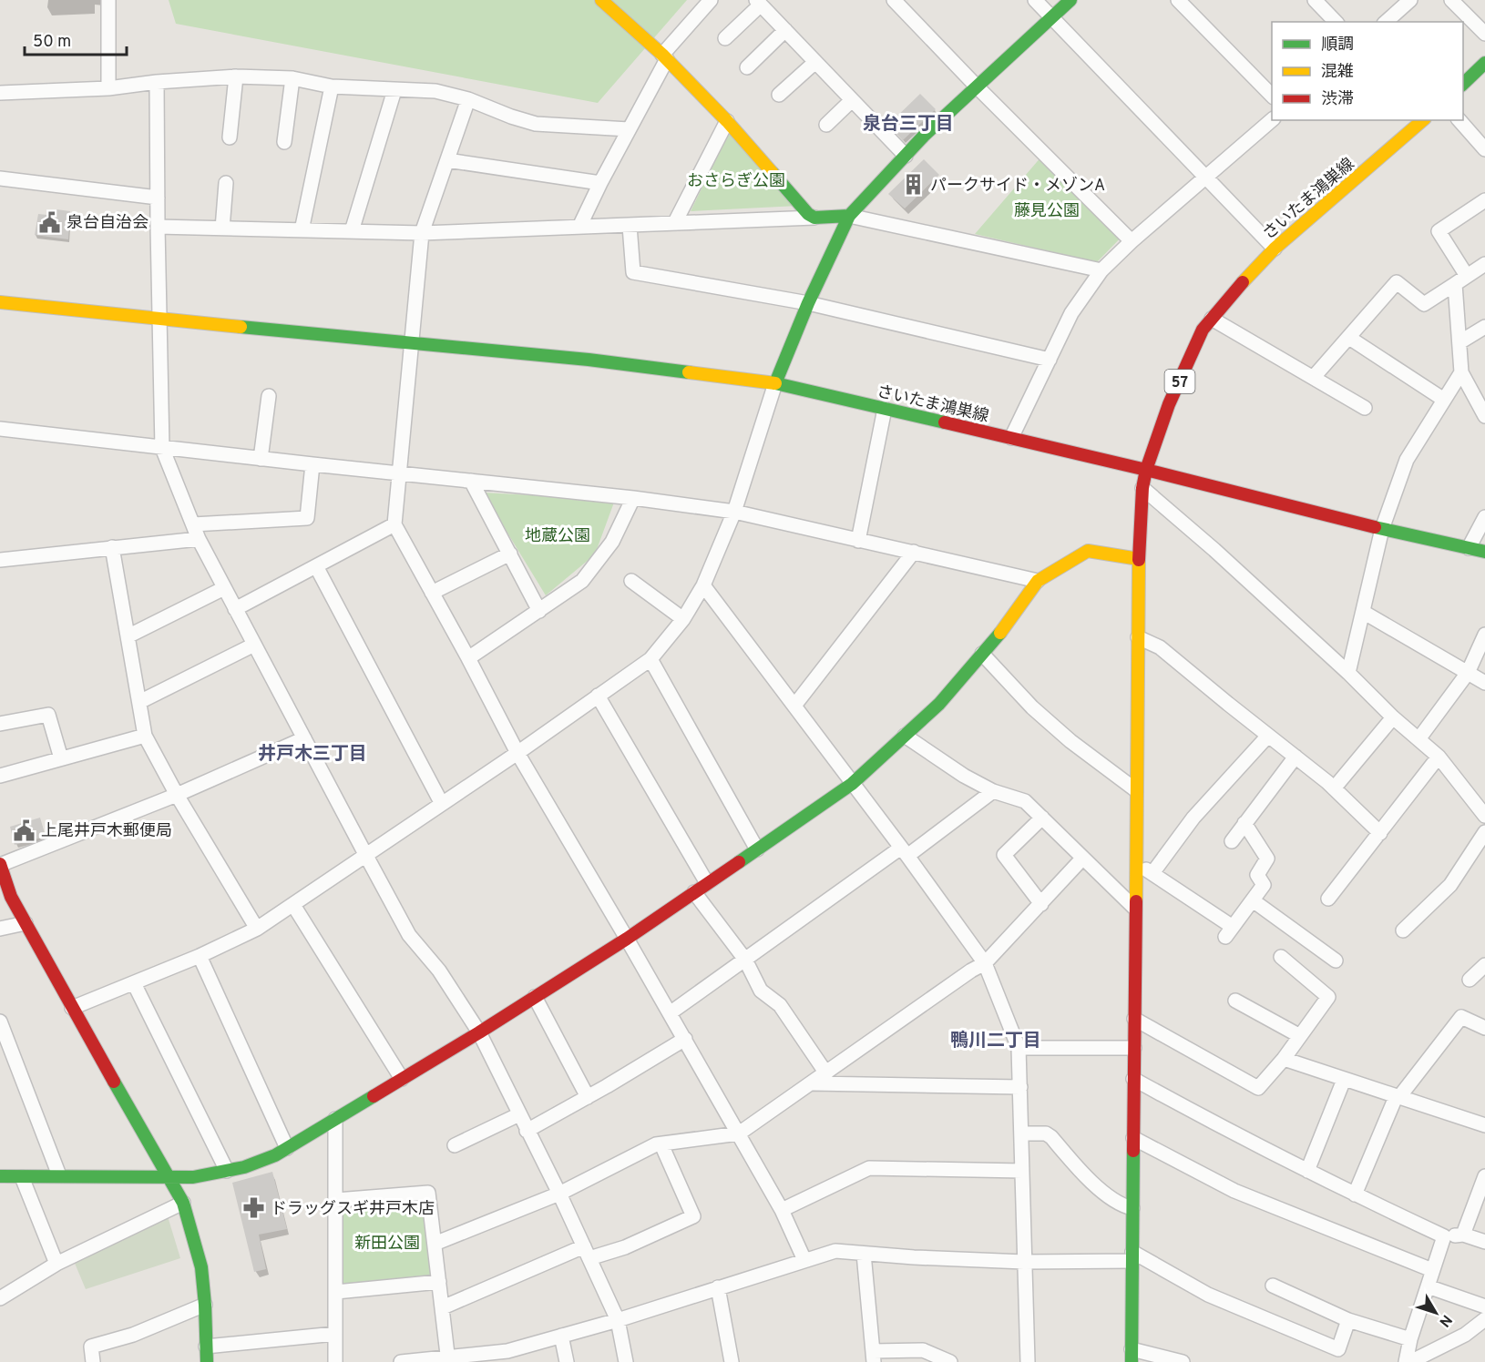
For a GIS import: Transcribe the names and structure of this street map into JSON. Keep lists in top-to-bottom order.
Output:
{
  "streets": {
    "street": ["さいたま鴻巣線", "57"]
  },
  "districts": ["泉台三丁目", "井戸木三丁目", "鴨川二丁目"],
  "parks": [
    "おさらぎ公園",
    "藤見公園",
    "地蔵公園",
    "新田公園"
  ],
  "places": {
    "building": ["パークサイド・メゾンA"],
    "public building": ["泉台自治会", "上尾井戸木郵便局"],
    "pharmacy": ["ドラッグスギ井戸木店"]
  },
  "legend": ["順調", "混雑", "渋滞"],
  "scale_bar": "50 m",
  "north": "bottom right"
}
